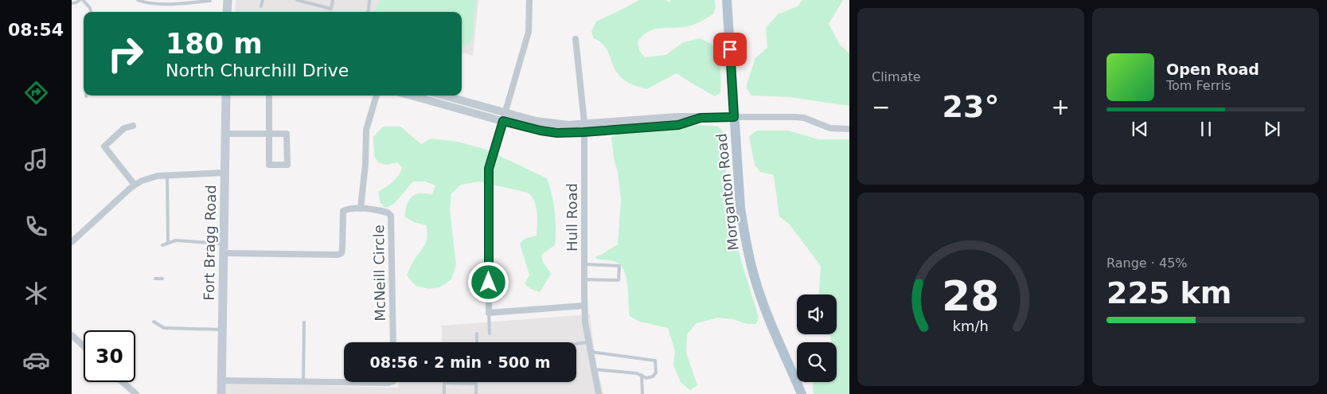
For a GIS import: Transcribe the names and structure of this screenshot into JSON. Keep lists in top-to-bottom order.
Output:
{
  "streets": {
    "main road": ["Morganton Road", "Fort Bragg Road"],
    "street": ["Hull Road", "McNeill Circle"]
  },
  "crossings": [
    ["Fort Bragg Road", "McNeill Circle"]
  ],
  "page": {
    "tabs": "08:54",
    "tile": [
      "Climate",
      ["Range · 45%", "225 km"]
    ],
    "turn": ["180 m", "North Churchill Drive"],
    "song": ["Open Road", "Tom Ferris"],
    "heat": ["−", "23°", "+"],
    "limit": "30",
    "trip": "08:56 · 2 min · 500 m",
    "gauge": ["28", "km/h"]
  }
}
